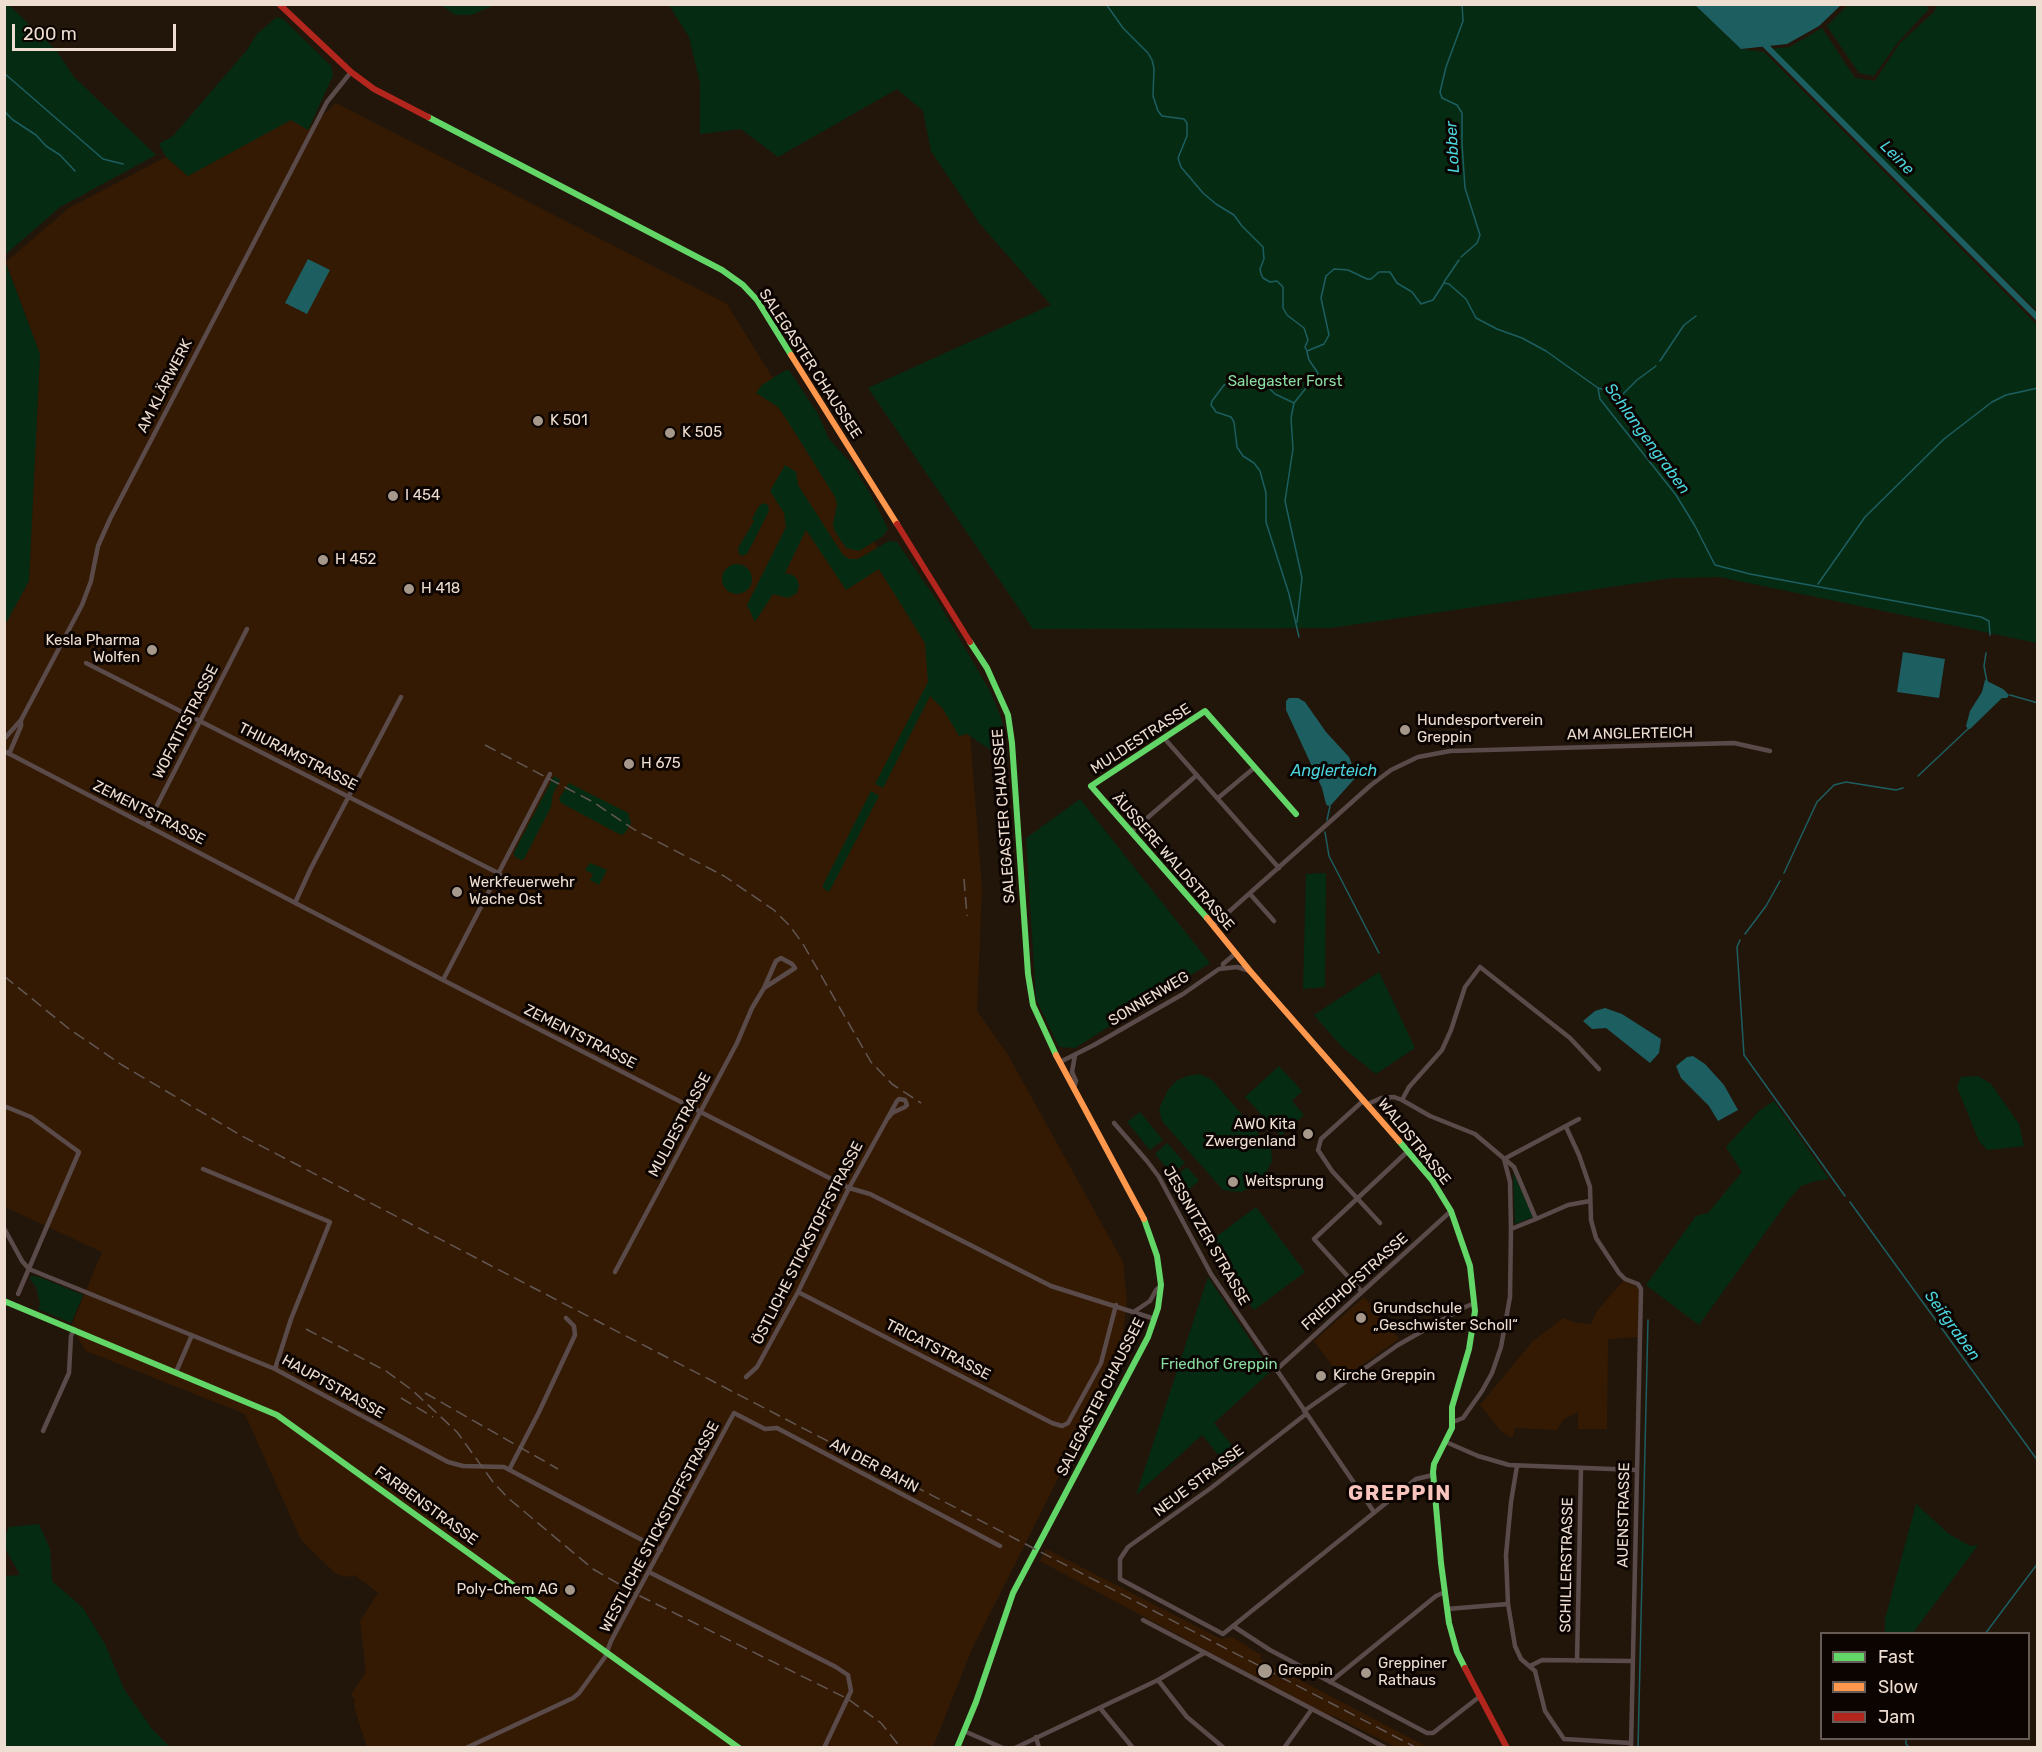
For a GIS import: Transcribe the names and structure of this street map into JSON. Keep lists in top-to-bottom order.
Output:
{
  "streets": {
    "street": [
      "SALEGASTER CHAUSSEE",
      "AM KLÄRWERK",
      "WOFATITSTRASSE",
      "AM ANGLERTEICH",
      "MULDESTRASSE",
      "THIURAMSTRASSE",
      "ZEMENTSTRASSE",
      "ÄUSSERE WALDSTRASSE",
      "SONNENWEG",
      "WALDSTRASSE",
      "JESSNITZER STRASSE",
      "ÖSTLICHE STICKSTOFFSTRASSE",
      "FRIEDHOFSTRASSE",
      "TRICATSTRASSE",
      "HAUPTSTRASSE",
      "AN DER BAHN",
      "NEUE STRASSE",
      "FARBENSTRASSE",
      "AUENSTRASSE",
      "WESTLICHE STICKSTOFFSTRASSE",
      "SCHILLERSTRASSE"
    ]
  },
  "crossings": [
    ["SALEGASTER CHAUSSEE", "AM KLÄRWERK"],
    ["SALEGASTER CHAUSSEE", "ZEMENTSTRASSE"],
    ["SALEGASTER CHAUSSEE", "SONNENWEG"],
    ["AM KLÄRWERK", "ZEMENTSTRASSE"],
    ["WOFATITSTRASSE", "THIURAMSTRASSE"],
    ["WOFATITSTRASSE", "ZEMENTSTRASSE"],
    ["AM ANGLERTEICH", "ÄUSSERE WALDSTRASSE"],
    ["MULDESTRASSE", "ZEMENTSTRASSE"],
    ["MULDESTRASSE", "ÄUSSERE WALDSTRASSE"],
    ["ZEMENTSTRASSE", "ÖSTLICHE STICKSTOFFSTRASSE"],
    ["ZEMENTSTRASSE", "TRICATSTRASSE"],
    ["ÄUSSERE WALDSTRASSE", "SONNENWEG"],
    ["ÄUSSERE WALDSTRASSE", "WALDSTRASSE"],
    ["WALDSTRASSE", "FRIEDHOFSTRASSE"],
    ["WALDSTRASSE", "NEUE STRASSE"],
    ["JESSNITZER STRASSE", "FRIEDHOFSTRASSE"],
    ["JESSNITZER STRASSE", "NEUE STRASSE"],
    ["ÖSTLICHE STICKSTOFFSTRASSE", "TRICATSTRASSE"],
    ["HAUPTSTRASSE", "WESTLICHE STICKSTOFFSTRASSE"],
    ["AN DER BAHN", "WESTLICHE STICKSTOFFSTRASSE"],
    ["FARBENSTRASSE", "WESTLICHE STICKSTOFFSTRASSE"]
  ],
  "districts": ["GREPPIN"],
  "water": [
    "Lobber",
    "Leine",
    "Schlangengraben",
    "Anglerteich",
    "Seifgraben"
  ],
  "parks": ["Salegaster Forst", "Friedhof Greppin"],
  "places": [
    "K 501",
    "K 505",
    "I 454",
    "H 452",
    "H 418",
    "Kesla Pharma Wolfen",
    "Hundesportverein Greppin",
    "H 675",
    "Werkfeuerwehr Wache Ost",
    "AWO Kita Zwergenland",
    "Weitsprung",
    "Grundschule „Geschwister Scholl“",
    "Kirche Greppin",
    "Poly-Chem AG",
    "Greppin",
    "Greppiner Rathaus"
  ],
  "legend": ["Fast", "Slow", "Jam"],
  "scale_bar": "200 m"
}
